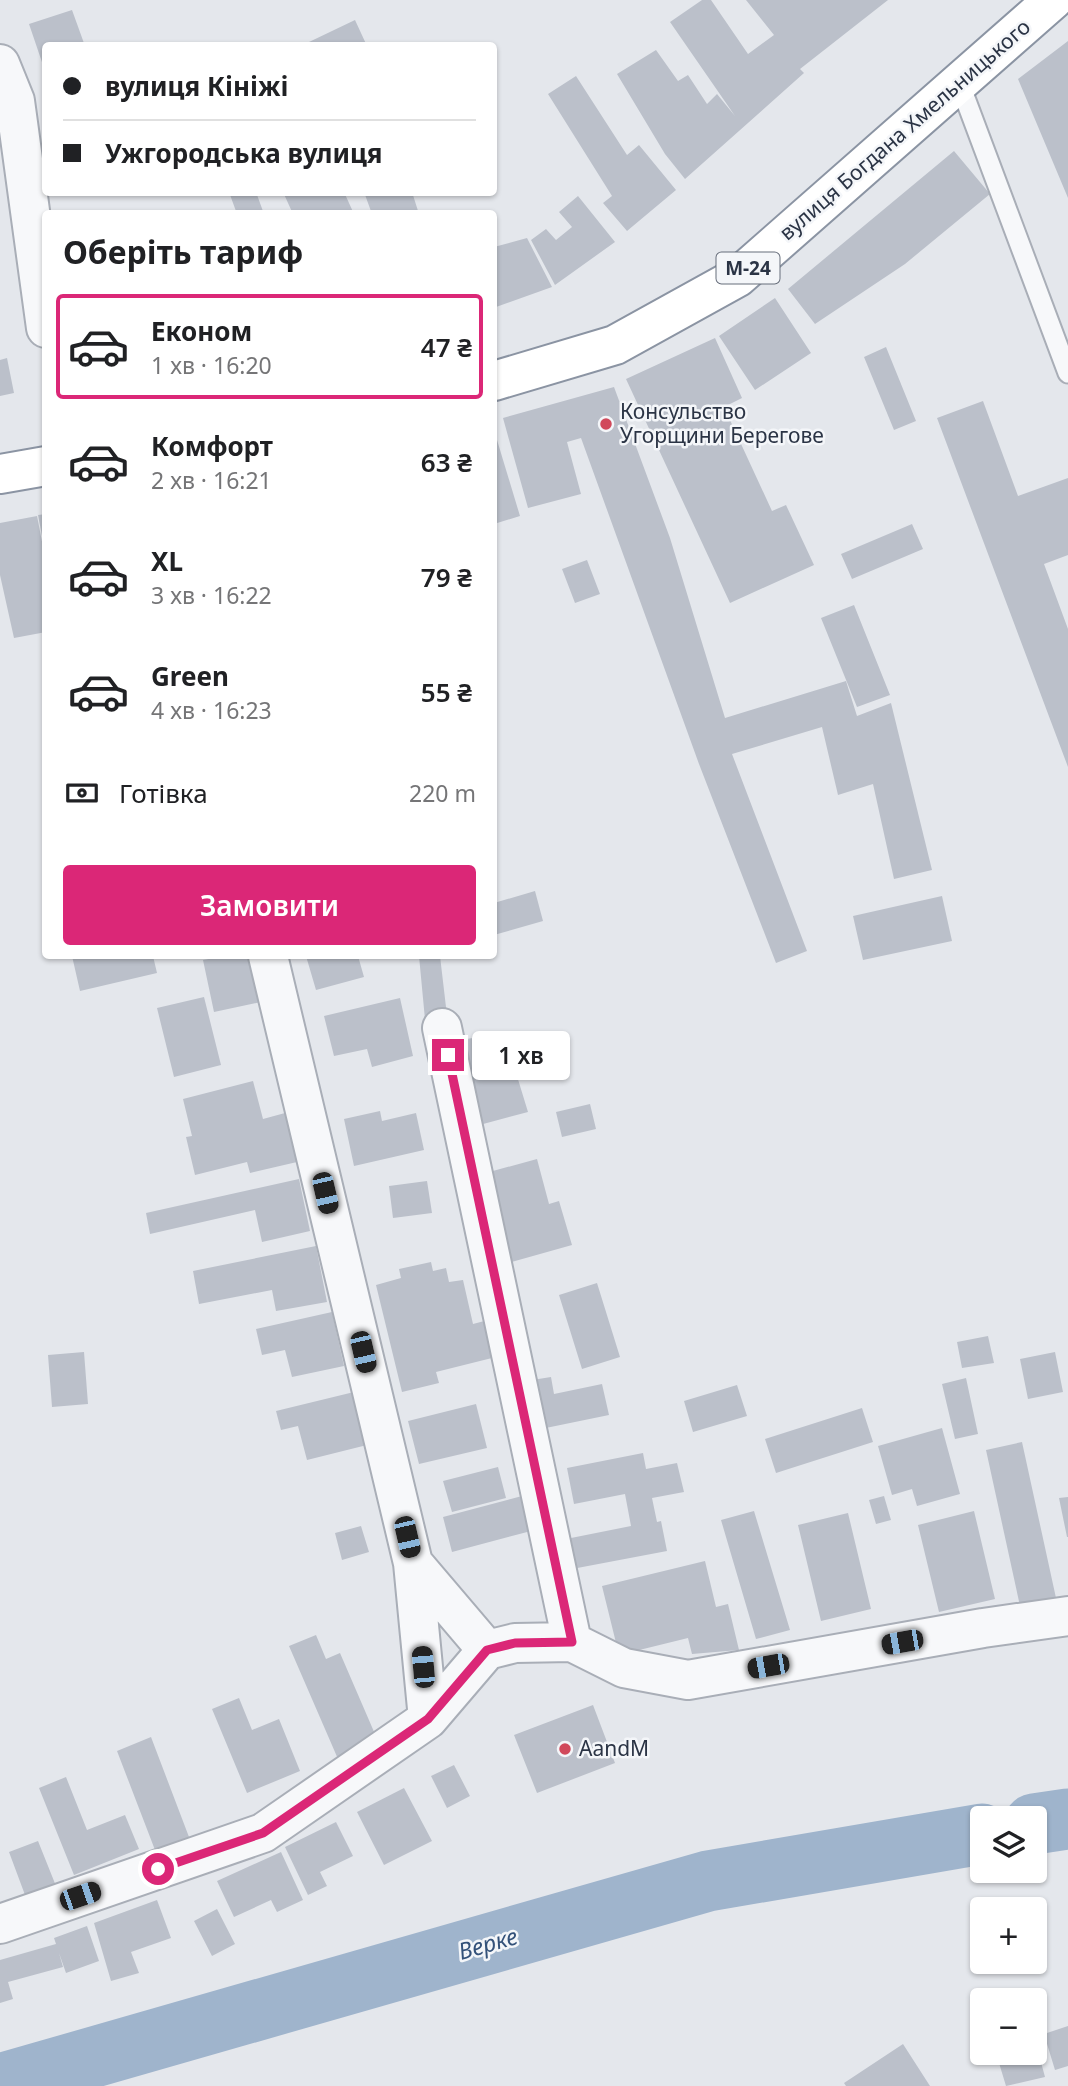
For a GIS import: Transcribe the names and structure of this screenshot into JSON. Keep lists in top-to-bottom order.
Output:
{
  "streets": {
    "highway": ["вулиця Богдана Хмельницького", "М-24"]
  },
  "water": ["Верке"],
  "places": ["Консульство Угорщини Берегове", "AandM"],
  "page": {
    "banner": ["вулиця Кініжі", "Ужгородська вулиця"],
    "heading": "Оберіть тариф",
    "list": [
      {
        "name": "Економ",
        "note": "1 хв · 16:20",
        "value": "47 ₴"
      },
      {
        "name": "Комфорт",
        "note": "2 хв · 16:21",
        "value": "63 ₴"
      },
      {
        "name": "XL",
        "note": "3 хв · 16:22",
        "value": "79 ₴"
      },
      {
        "name": "Green",
        "note": "4 хв · 16:23",
        "value": "55 ₴"
      }
    ],
    "pay": ["Готівка", "220 m"],
    "buttons": "Замовити",
    "bubble": "1 хв",
    "map_buttons": ["+", "−"]
  }
}
